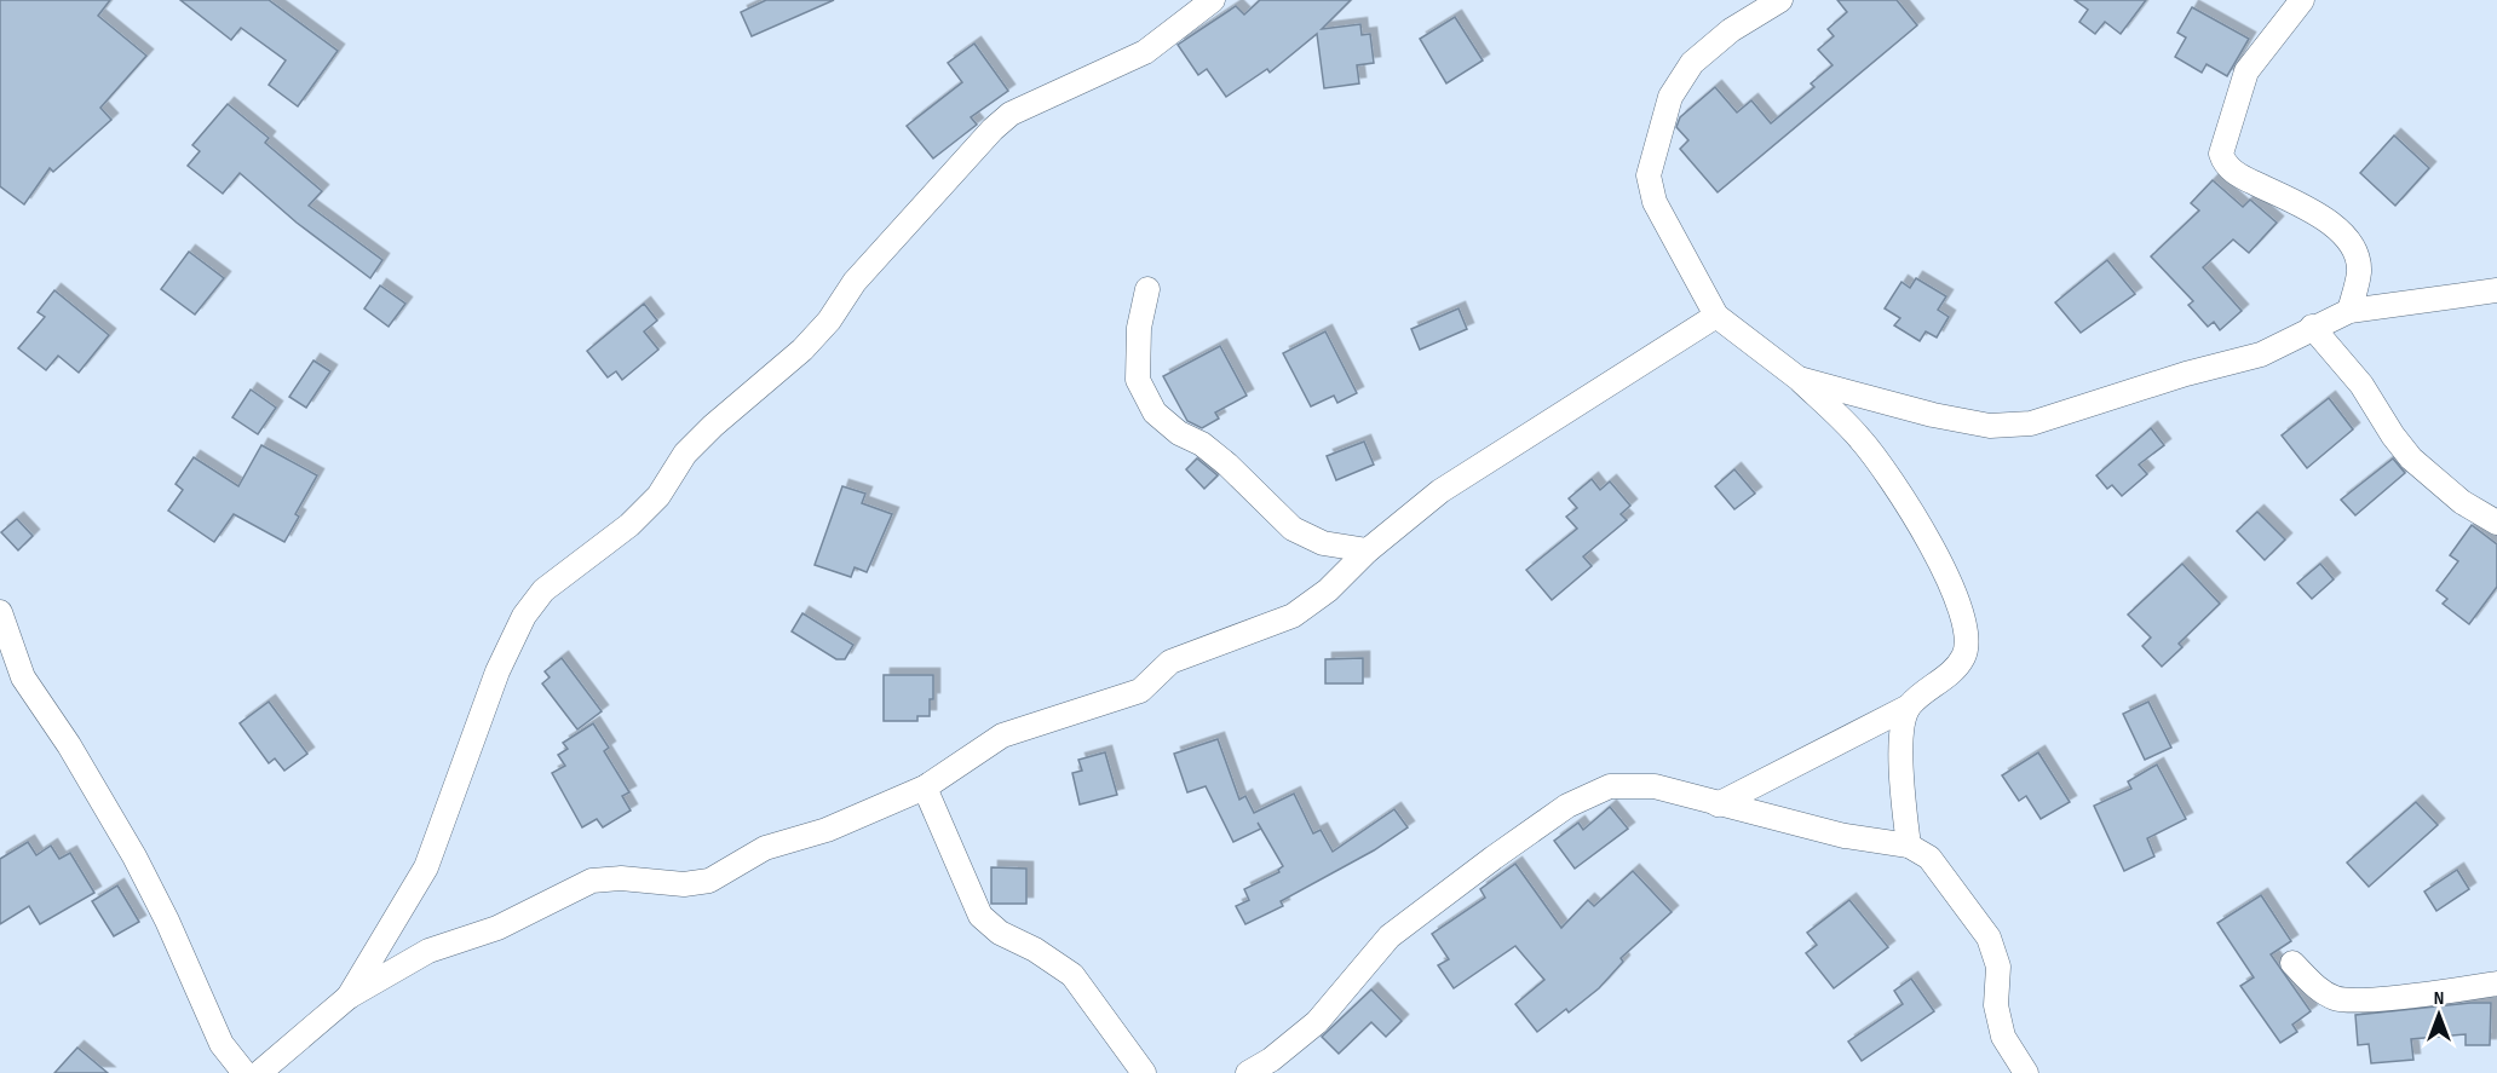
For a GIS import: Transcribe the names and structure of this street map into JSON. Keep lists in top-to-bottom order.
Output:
{
  "north": "top"
}
